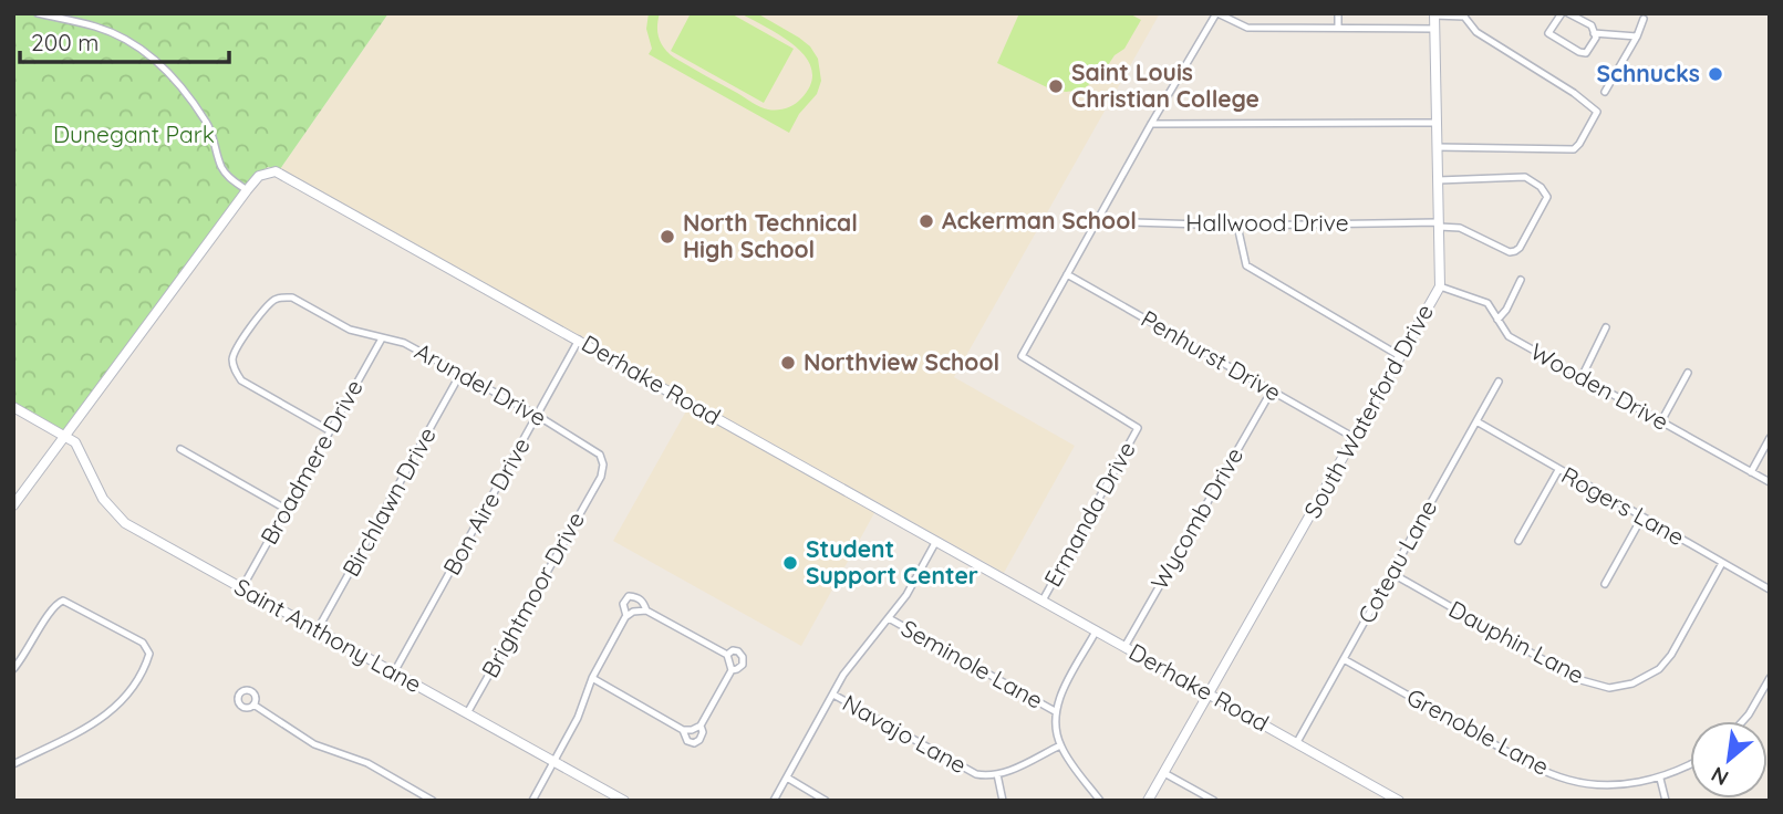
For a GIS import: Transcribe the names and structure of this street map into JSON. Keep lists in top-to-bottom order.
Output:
{
  "streets": {
    "street": [
      "Hallwood Drive",
      "Penhurst Drive",
      "Derhake Road",
      "Arundel Drive",
      "Wooden Drive",
      "South Waterford Drive",
      "Broadmere Drive",
      "Birchlawn Drive",
      "Bon Aire Drive",
      "Rogers Lane",
      "Ermanda Drive",
      "Wycomb Drive",
      "Coteau Lane",
      "Brightmoor Drive",
      "Saint Anthony Lane",
      "Dauphin Lane",
      "Seminole Lane",
      "Grenoble Lane",
      "Navajo Lane"
    ]
  },
  "crossings": [
    ["Hallwood Drive", "South Waterford Drive"],
    ["Penhurst Drive", "South Waterford Drive"],
    ["Penhurst Drive", "Ermanda Drive"],
    ["Penhurst Drive", "Wycomb Drive"],
    ["Derhake Road", "South Waterford Drive"],
    ["Derhake Road", "Bon Aire Drive"],
    ["Derhake Road", "Ermanda Drive"],
    ["Derhake Road", "Wycomb Drive"],
    ["Derhake Road", "Coteau Lane"],
    ["Derhake Road", "Saint Anthony Lane"],
    ["Arundel Drive", "Broadmere Drive"],
    ["Arundel Drive", "Birchlawn Drive"],
    ["Arundel Drive", "Bon Aire Drive"],
    ["Arundel Drive", "Brightmoor Drive"],
    ["Wooden Drive", "South Waterford Drive"],
    ["Broadmere Drive", "Saint Anthony Lane"],
    ["Birchlawn Drive", "Saint Anthony Lane"],
    ["Bon Aire Drive", "Saint Anthony Lane"],
    ["Rogers Lane", "Coteau Lane"],
    ["Rogers Lane", "Dauphin Lane"],
    ["Coteau Lane", "Dauphin Lane"],
    ["Coteau Lane", "Grenoble Lane"],
    ["Brightmoor Drive", "Saint Anthony Lane"]
  ],
  "parks": ["Dunegant Park"],
  "places": [
    "Schnucks",
    "Saint Louis Christian College",
    "Ackerman School",
    "North Technical High School",
    "Northview School",
    "Student Support Center"
  ],
  "scale_bar": "200 m",
  "north": "bottom left"
}
